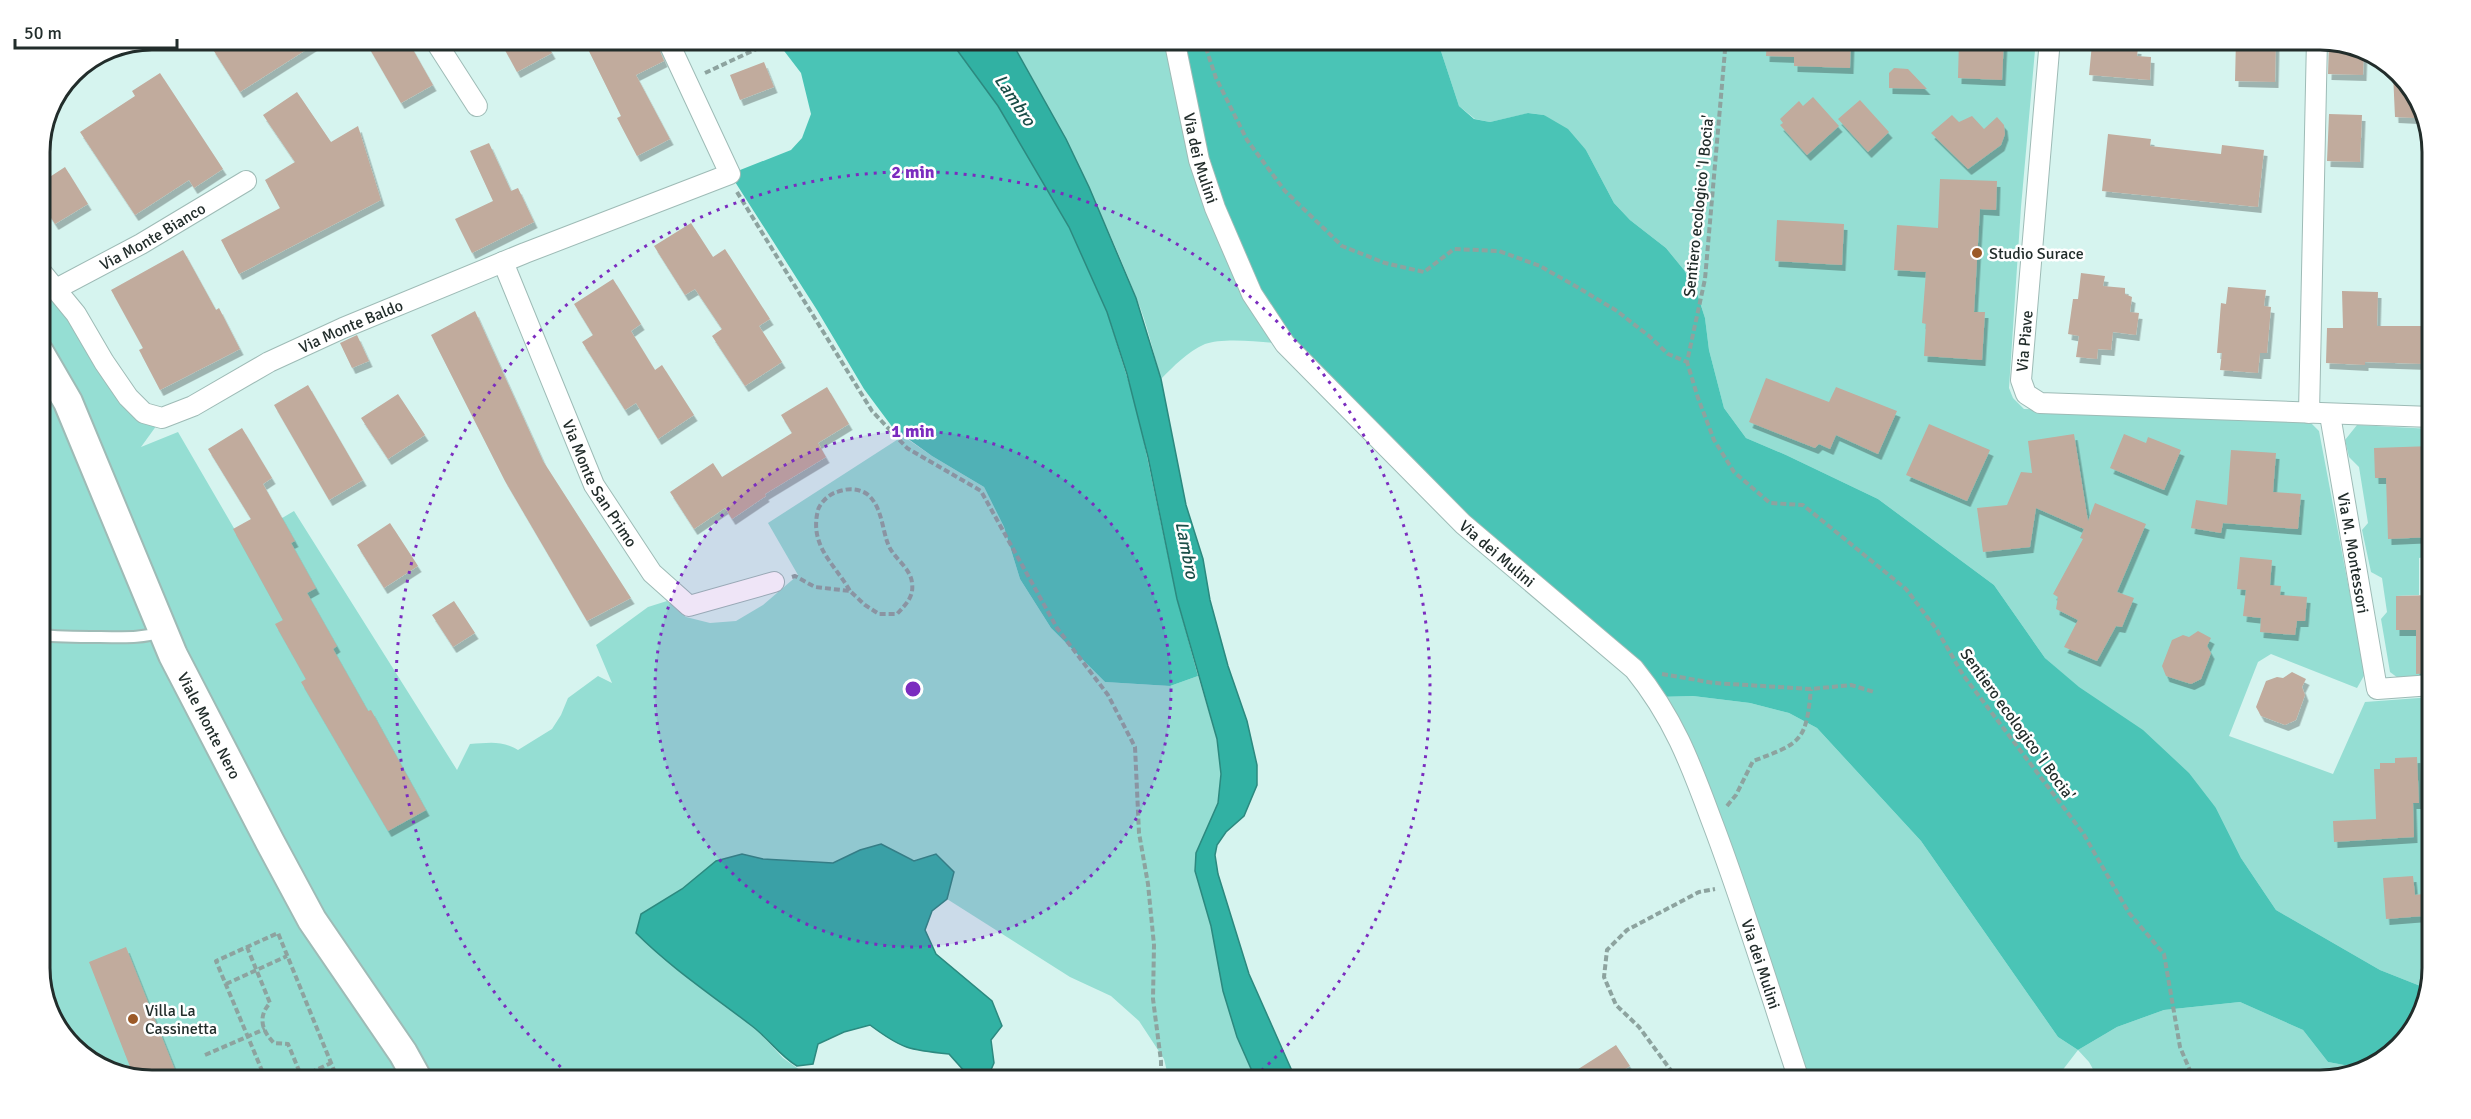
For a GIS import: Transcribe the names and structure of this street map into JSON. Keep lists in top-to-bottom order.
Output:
{
  "streets": {
    "street": [
      "Via dei Mulini",
      "Via Monte Bianco",
      "Via Monte Baldo",
      "Via Piave",
      "Via Monte San Primo",
      "Via M. Montessori",
      "Viale Monte Nero"
    ],
    "path": ["Sentiero ecologico 'I Bocia'"]
  },
  "crossings": [
    ["Via Monte Bianco", "Via Monte Baldo"],
    ["Via Monte Baldo", "Via Monte San Primo"],
    ["Via Piave", "Via M. Montessori"]
  ],
  "water": ["Lambro"],
  "places": ["Studio Surace", "Villa La Cassinetta"],
  "scale_bar": "50 m",
  "rings": ["2 min", "1 min"]
}
